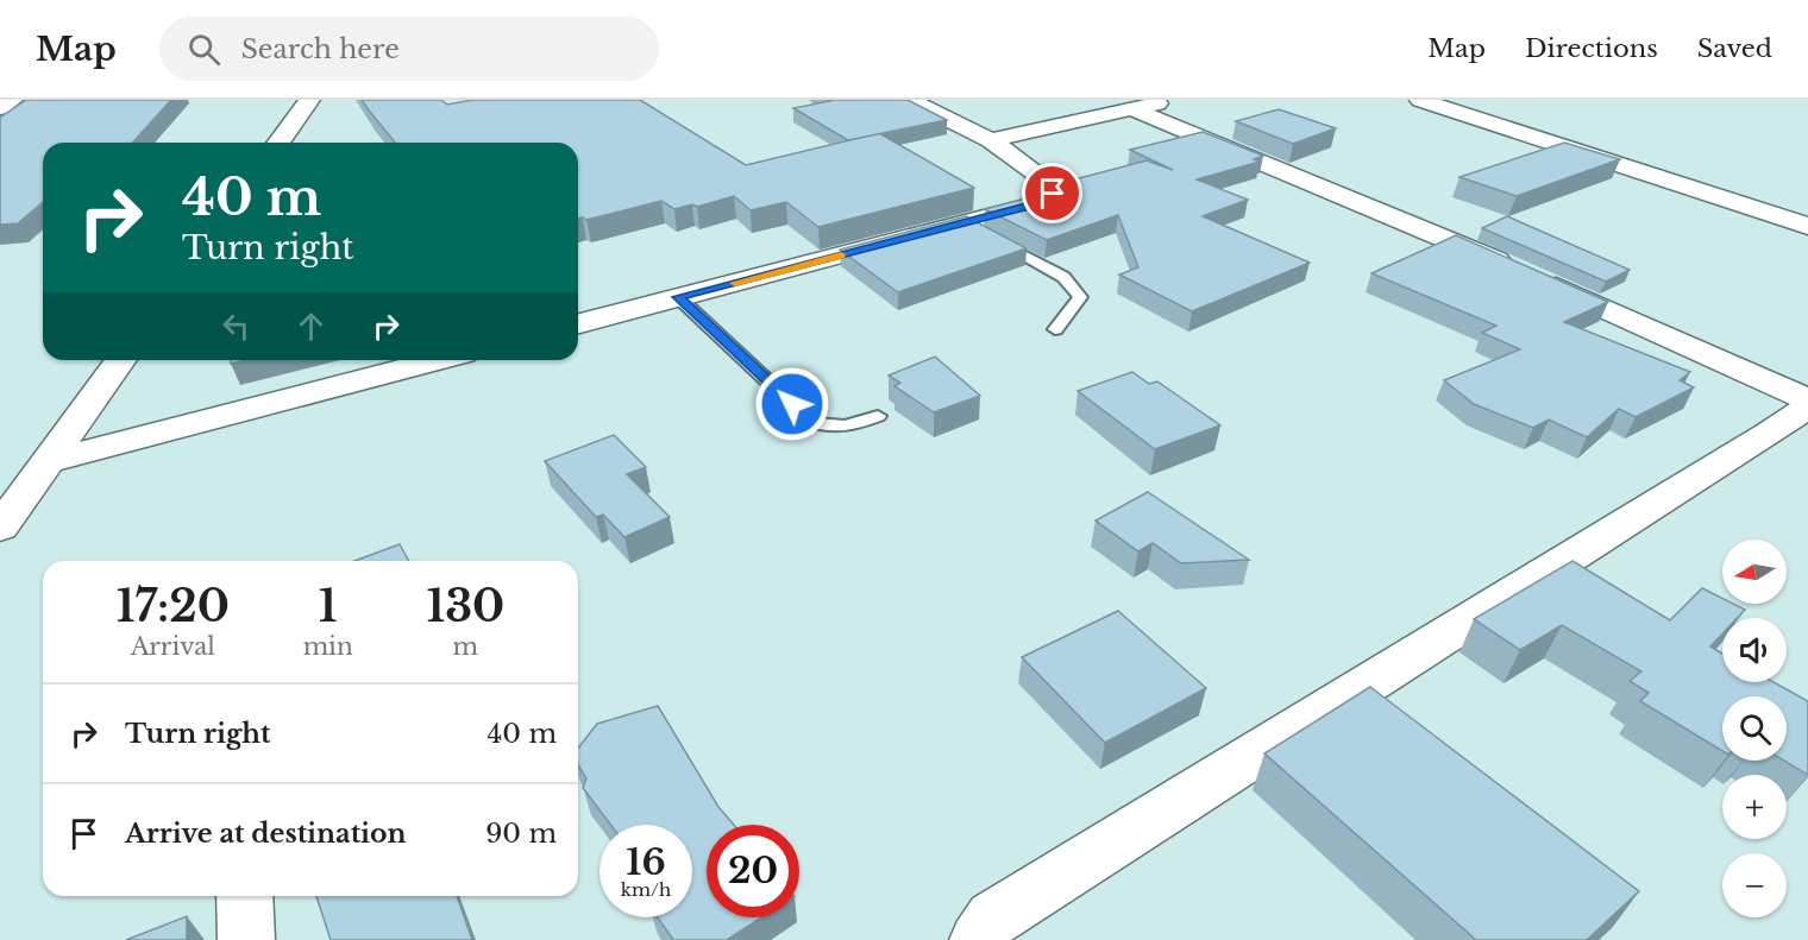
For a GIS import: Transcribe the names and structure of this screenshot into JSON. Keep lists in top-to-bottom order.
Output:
{
  "north": "left",
  "page": {
    "header": "Map",
    "search": "Search here",
    "nav": ["Map", "Directions", "Saved"],
    "turn": ["40 m", "Turn right"],
    "map_buttons": ["+", "−"],
    "eta": [
      "17:20",
      "Arrival",
      "1",
      "min",
      "130",
      "m"
    ],
    "list": [
      {
        "name": "Turn right",
        "value": "40 m"
      },
      {
        "name": "Arrive at destination",
        "value": "90 m"
      }
    ],
    "speed": "16 km/h",
    "limit": "20"
  }
}
